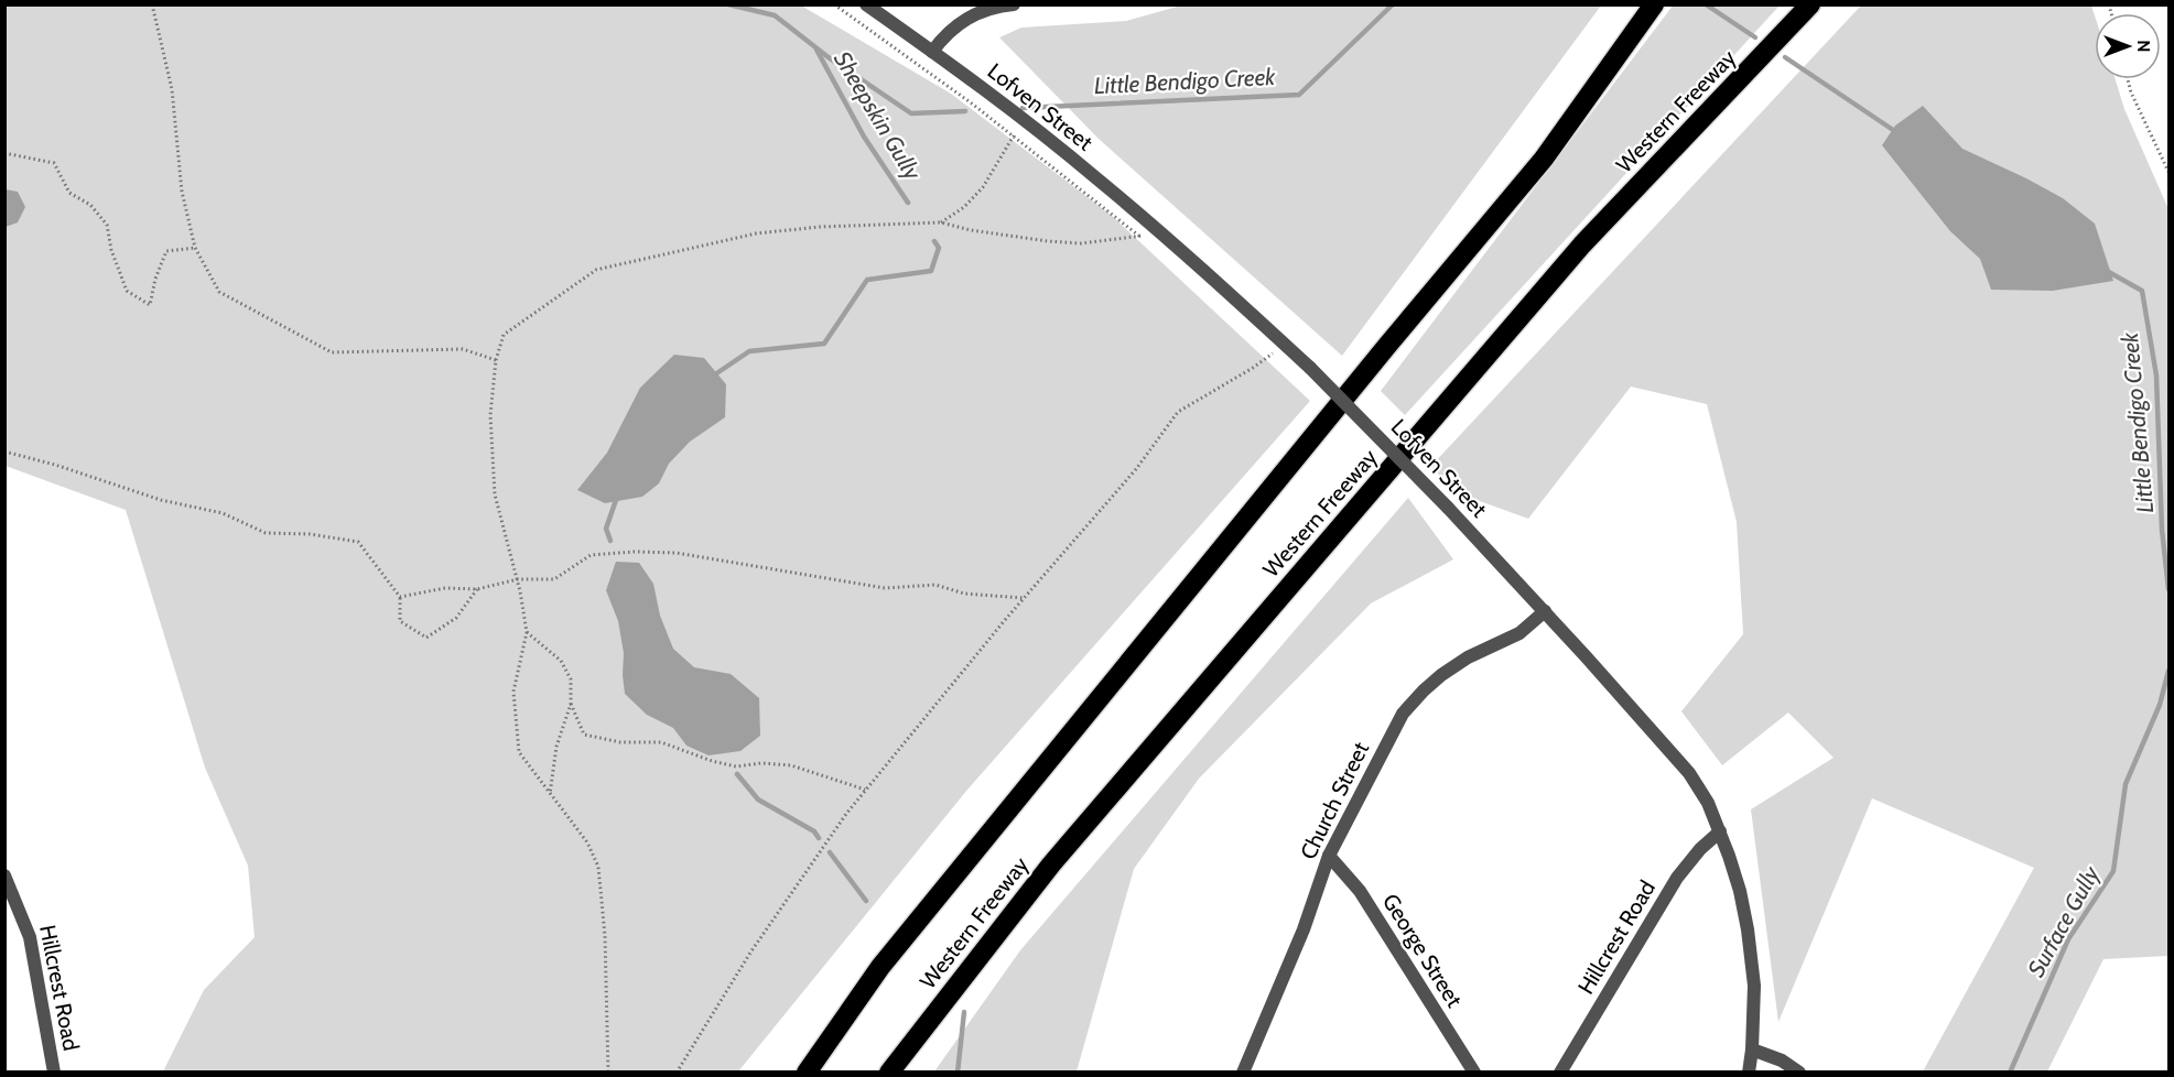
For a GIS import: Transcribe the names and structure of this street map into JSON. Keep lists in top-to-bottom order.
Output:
{
  "streets": {
    "highway": ["Western Freeway"],
    "street": [
      "Lofven Street",
      "Church Street",
      "Hillcrest Road",
      "George Street"
    ]
  },
  "crossings": [
    ["Lofven Street", "Church Street"],
    ["Lofven Street", "Hillcrest Road"],
    ["Church Street", "George Street"]
  ],
  "water": ["Little Bendigo Creek", "Sheepskin Gully", "Surface Gully"],
  "north": "right"
}
